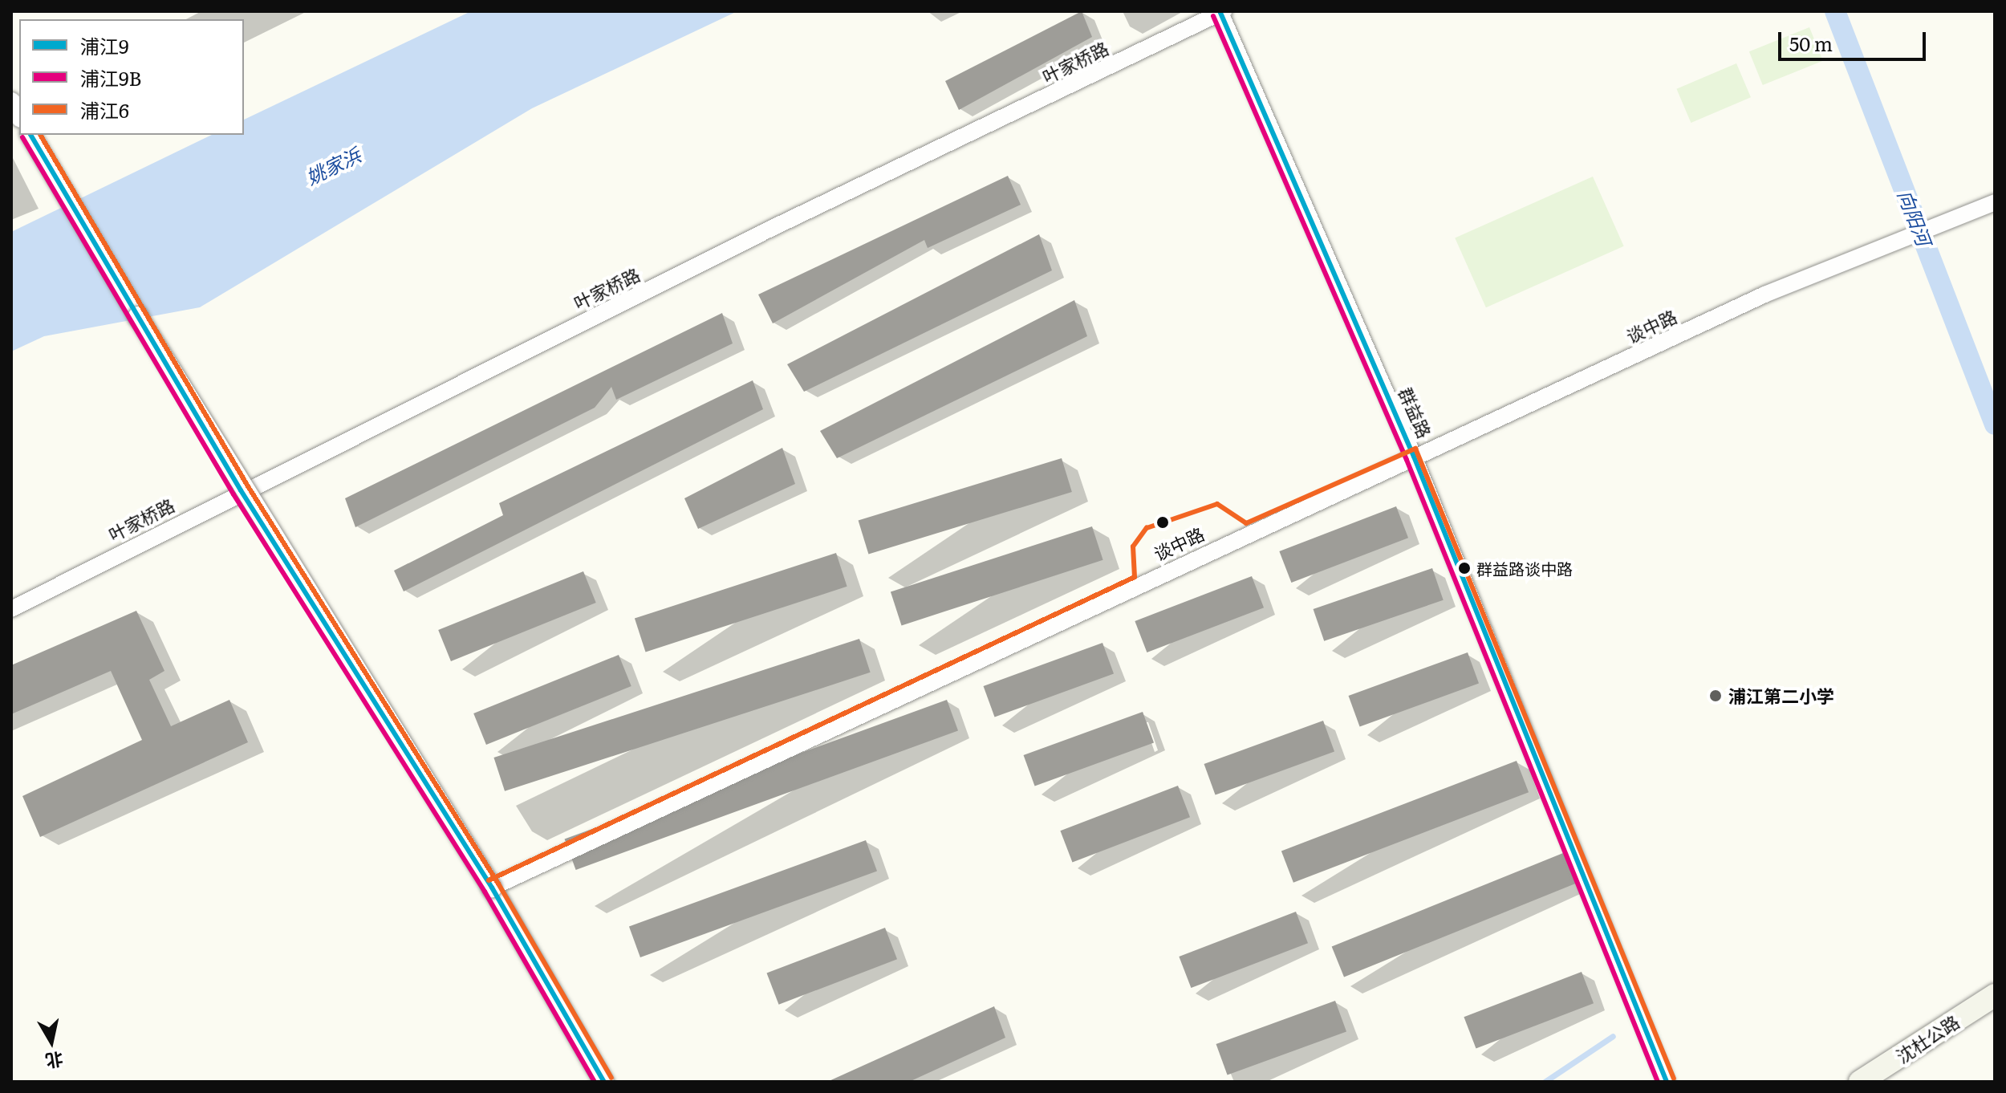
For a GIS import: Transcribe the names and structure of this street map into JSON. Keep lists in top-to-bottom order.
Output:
{
  "streets": {
    "main road": ["沈杜公路"],
    "street": ["叶家桥路", "谈中路", "群益路"]
  },
  "crossings": [
    ["叶家桥路", "群益路"],
    ["谈中路", "群益路"]
  ],
  "water": ["姚家浜", "向阳河"],
  "places": ["群益路谈中路", "浦江第二小学"],
  "lines": ["transit line 浦江9", "transit line 浦江9B", "transit line 浦江6"],
  "legend": ["浦江9", "浦江9B", "浦江6"],
  "scale_bar": "50 m",
  "north": "bottom"
}
